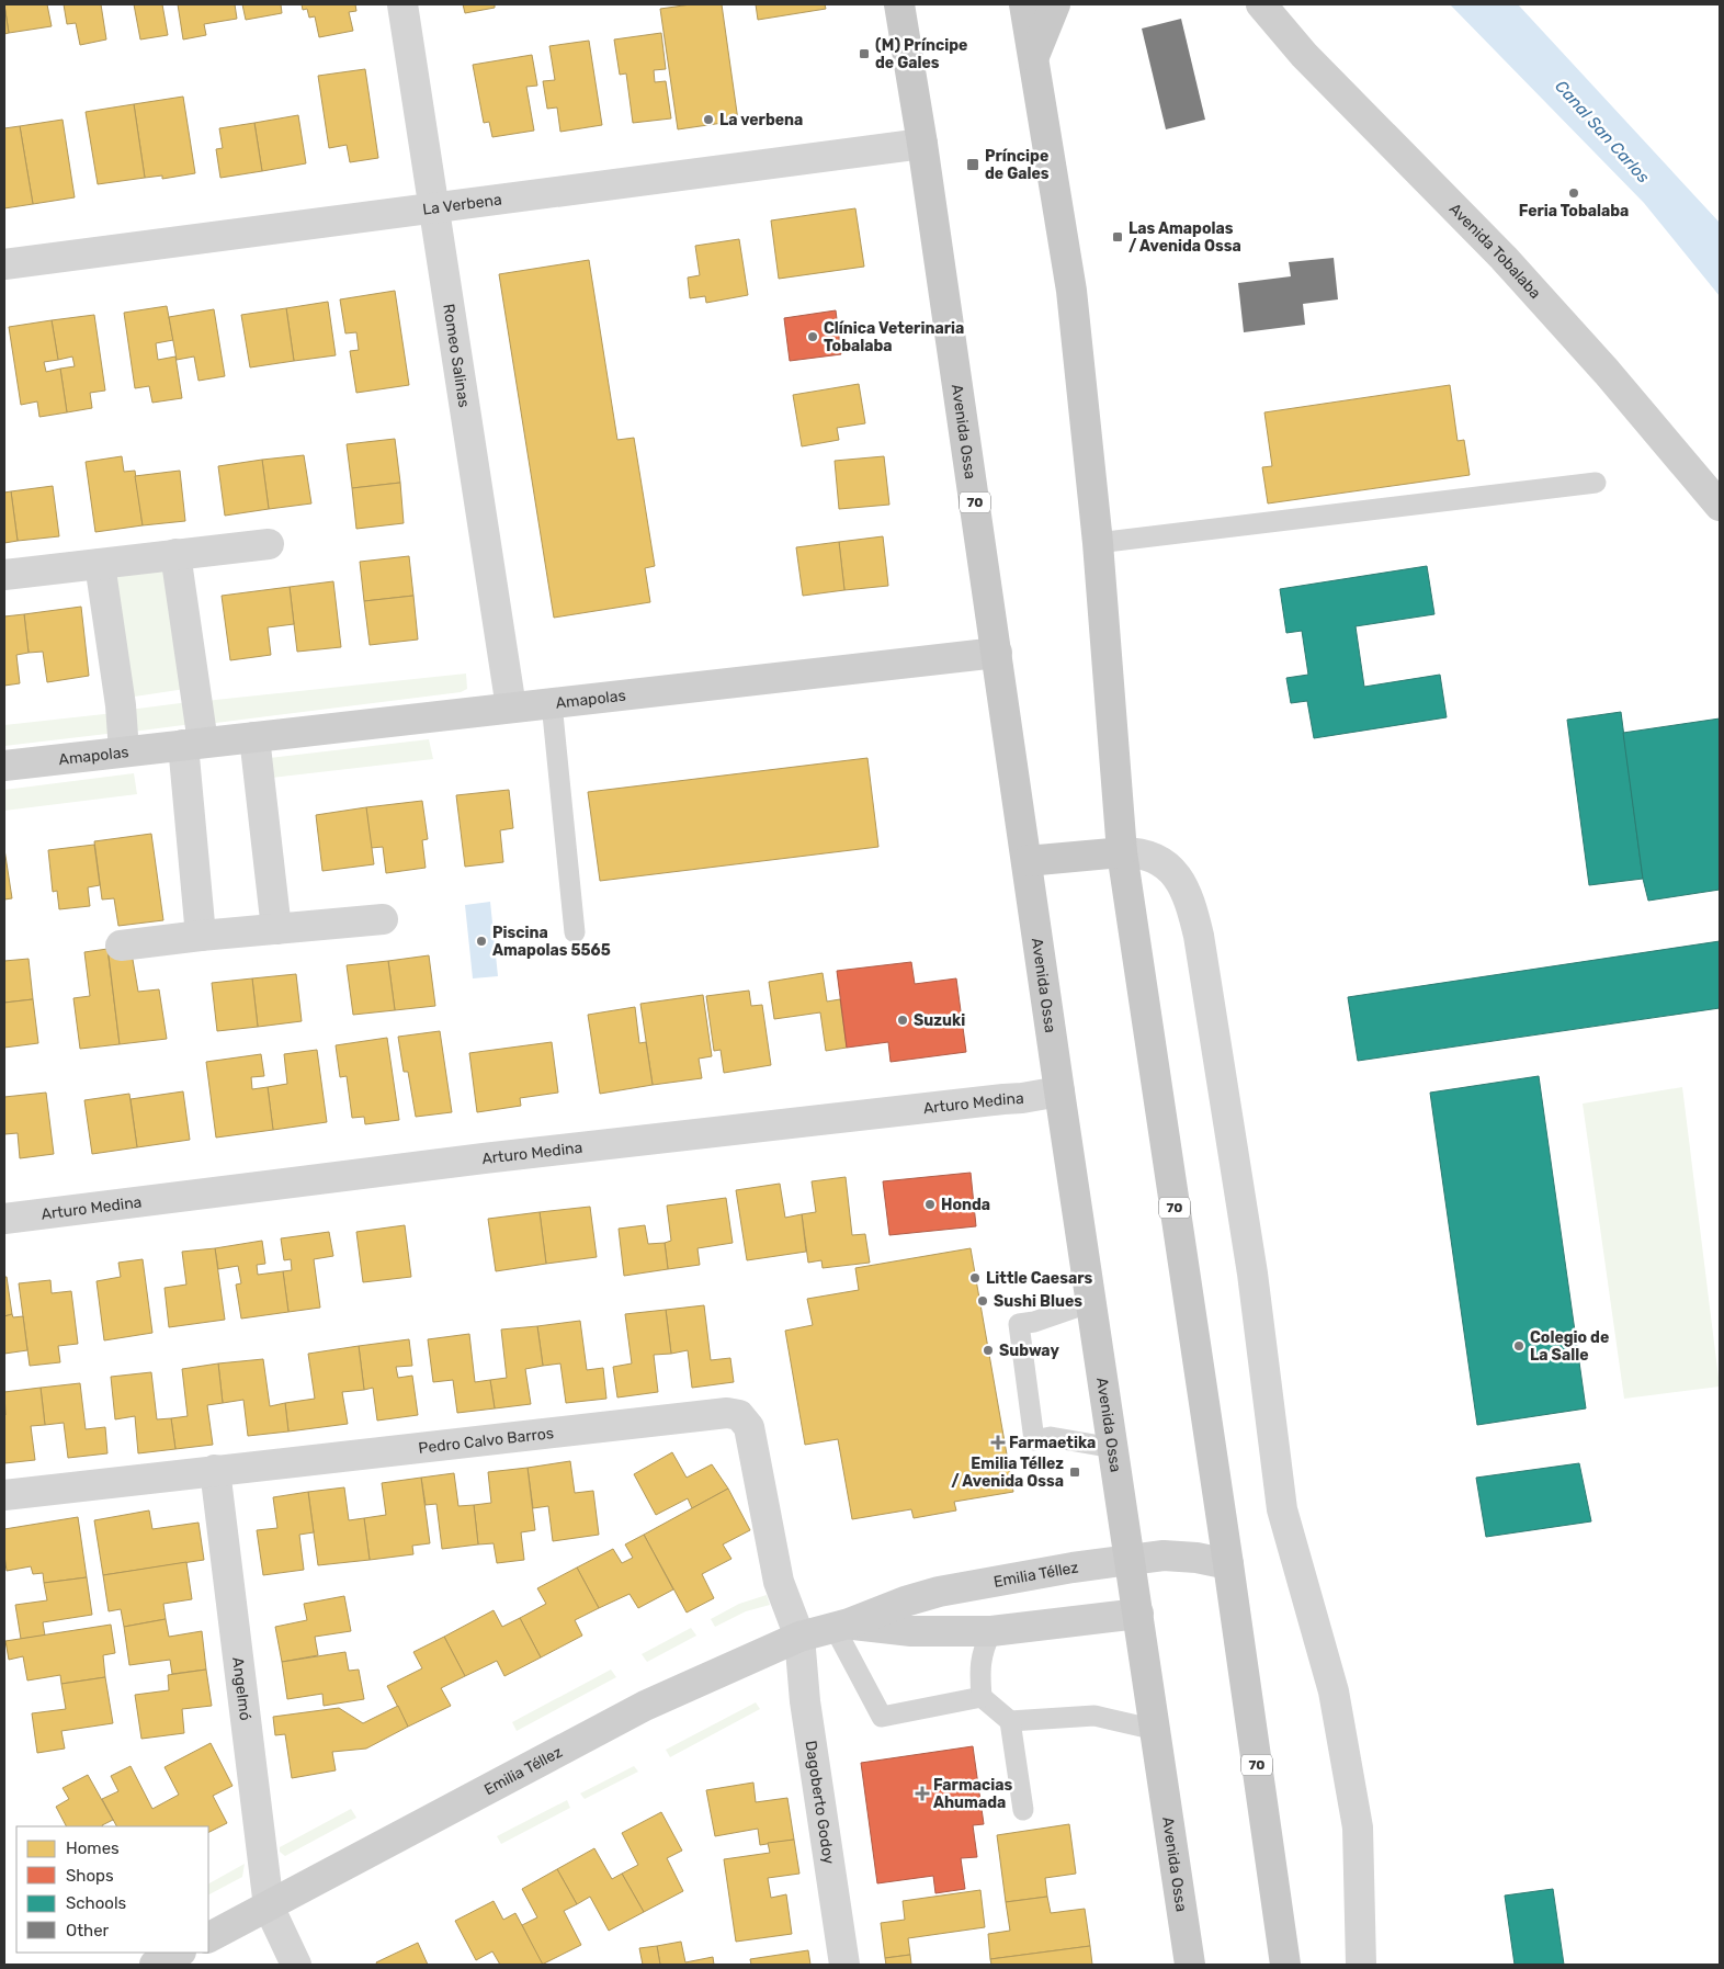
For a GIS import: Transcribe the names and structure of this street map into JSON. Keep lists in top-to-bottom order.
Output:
{
  "streets": {
    "main road": ["Avenida Ossa", "70"],
    "street": [
      "La Verbena",
      "Avenida Tobalaba",
      "Romeo Salinas",
      "Amapolas",
      "Arturo Medina",
      "Pedro Calvo Barros",
      "Emilia Téllez",
      "Angelmó",
      "Dagoberto Godoy"
    ]
  },
  "crossings": [
    ["La Verbena", "Romeo Salinas"],
    ["La Verbena", "Avenida Ossa"],
    ["Romeo Salinas", "Amapolas"],
    ["Avenida Ossa", "Amapolas"],
    ["Avenida Ossa", "Arturo Medina"],
    ["Avenida Ossa", "Emilia Téllez"],
    ["70", "Emilia Téllez"],
    ["Pedro Calvo Barros", "Emilia Téllez"],
    ["Pedro Calvo Barros", "Angelmó"],
    ["Pedro Calvo Barros", "Dagoberto Godoy"],
    ["Emilia Téllez", "Angelmó"],
    ["Emilia Téllez", "Dagoberto Godoy"]
  ],
  "water": ["Canal San Carlos"],
  "places": {
    "transit": [
      "(M) Príncipe de Gales",
      "Príncipe de Gales",
      "Las Amapolas / Avenida Ossa",
      "Emilia Téllez / Avenida Ossa"
    ],
    "other": [
      "La verbena",
      "Feria Tobalaba",
      "Clínica Veterinaria Tobalaba",
      "Piscina Amapolas 5565",
      "Suzuki",
      "Honda",
      "Little Caesars",
      "Sushi Blues",
      "Colegio de La Salle",
      "Subway"
    ],
    "health": ["Farmaetika", "Farmacias Ahumada"]
  },
  "legend": [
    "Homes",
    "Shops",
    "Schools",
    "Other"
  ]
}
